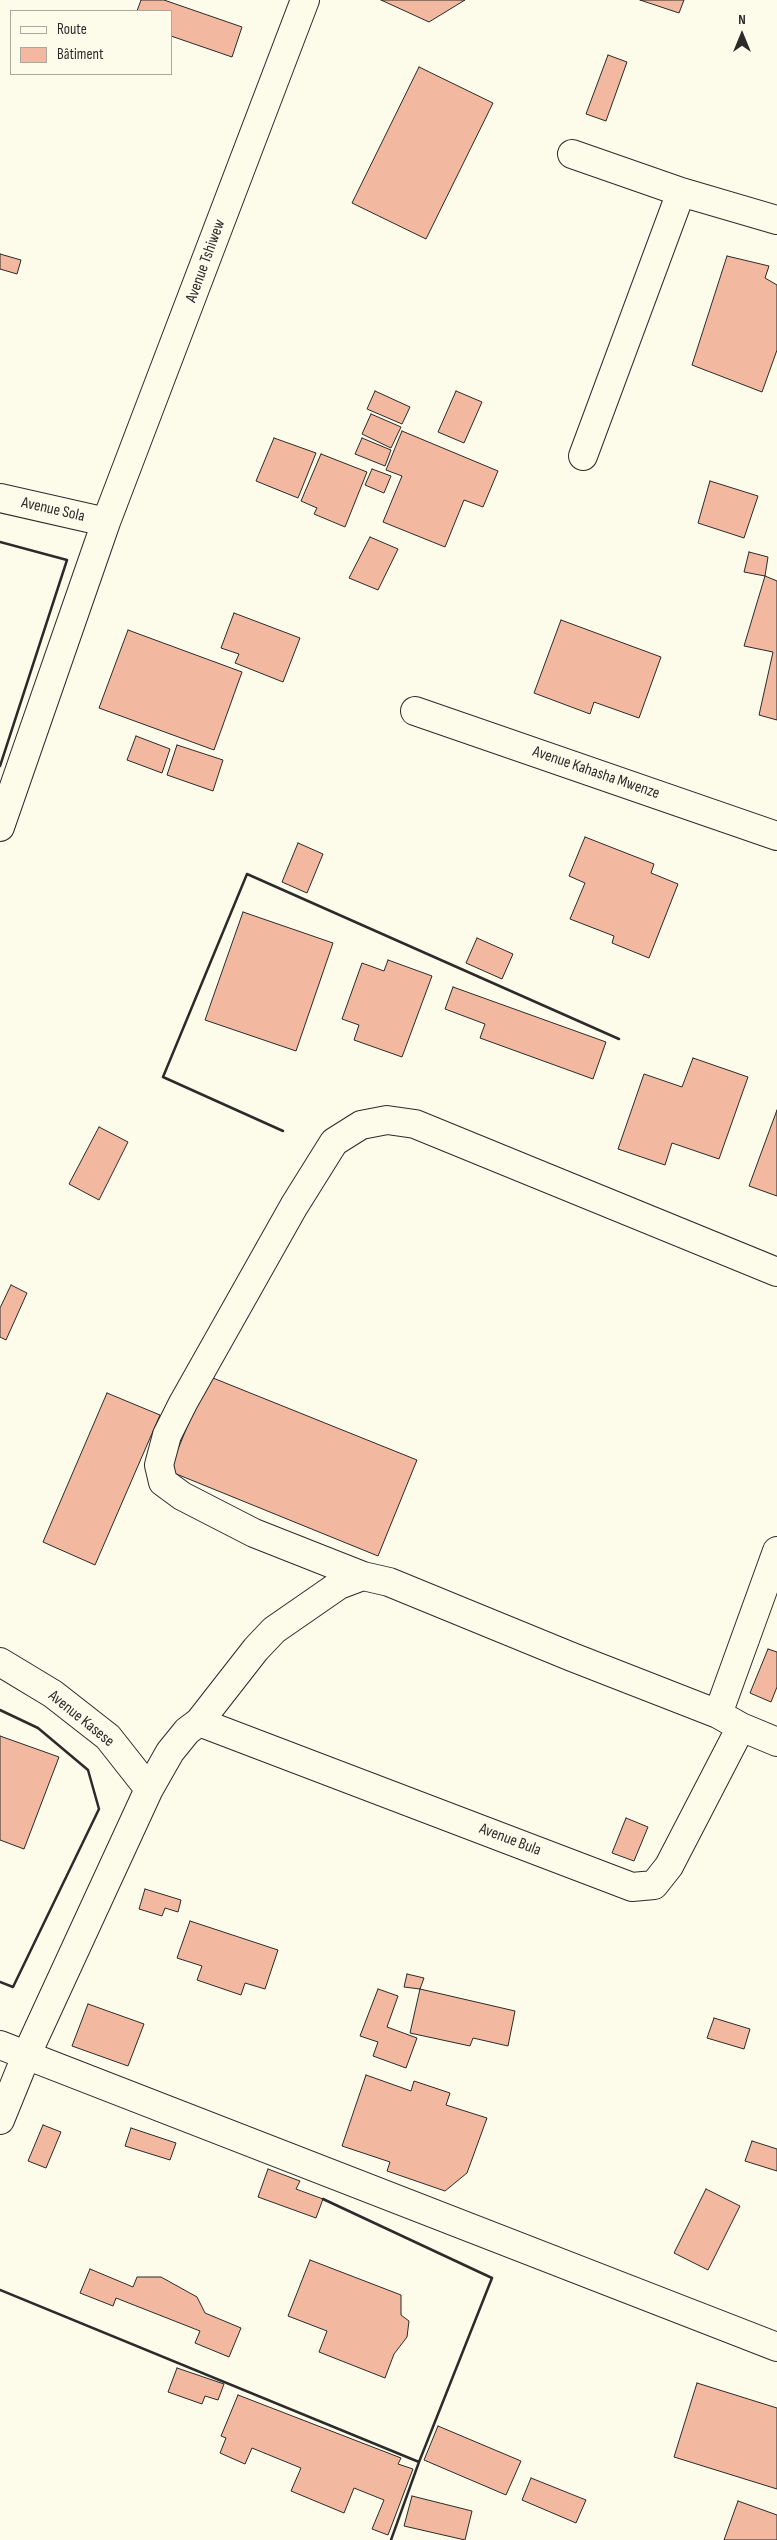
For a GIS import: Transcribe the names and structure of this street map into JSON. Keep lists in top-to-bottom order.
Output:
{
  "streets": {
    "street": [
      "Avenue Tshiwew",
      "Avenue Sola",
      "Avenue Kahasha Mwenze",
      "Avenue Kasese",
      "Avenue Bula"
    ]
  },
  "crossings": [
    ["Avenue Tshiwew", "Avenue Sola"]
  ],
  "legend": ["Route", "Bâtiment"],
  "north": "top"
}
